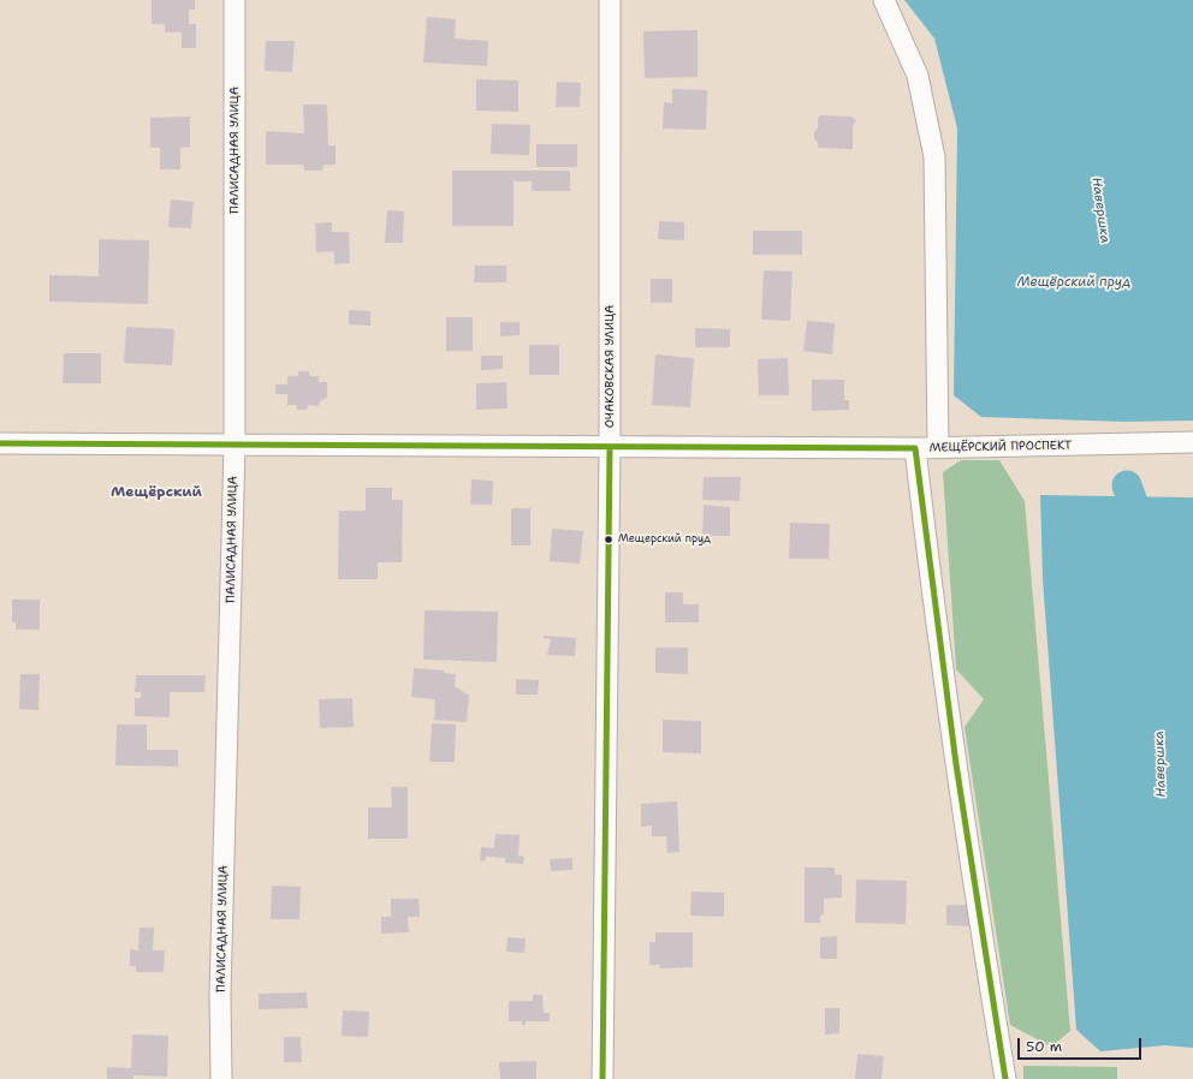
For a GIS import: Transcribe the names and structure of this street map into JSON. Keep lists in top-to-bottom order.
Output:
{
  "streets": {
    "street": ["ПАЛИСАДНАЯ УЛИЦА", "ОЧАКОВСКАЯ УЛИЦА", "МЕЩЁРСКИЙ ПРОСПЕКТ"]
  },
  "crossings": [
    ["ПАЛИСАДНАЯ УЛИЦА", "МЕЩЁРСКИЙ ПРОСПЕКТ"],
    ["ОЧАКОВСКАЯ УЛИЦА", "МЕЩЁРСКИЙ ПРОСПЕКТ"]
  ],
  "districts": ["Мещёрский"],
  "water": ["Навершка", "Мещёрский пруд"],
  "places": ["Мещерский пруд"],
  "scale_bar": "50 m"
}
